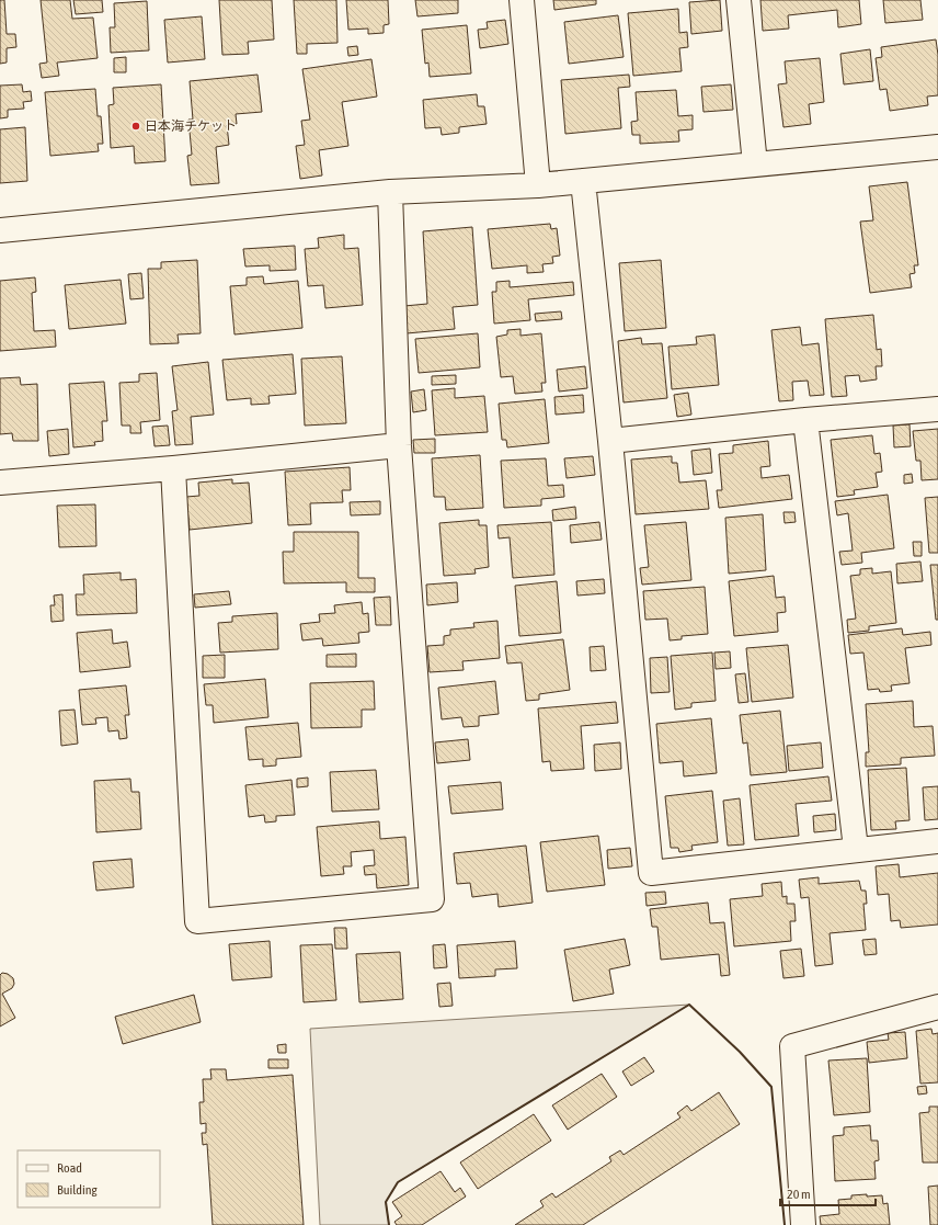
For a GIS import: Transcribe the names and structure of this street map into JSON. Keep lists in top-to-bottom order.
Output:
{
  "places": ["日本海チケット"],
  "legend": ["Road", "Building"],
  "scale_bar": "20 m"
}
